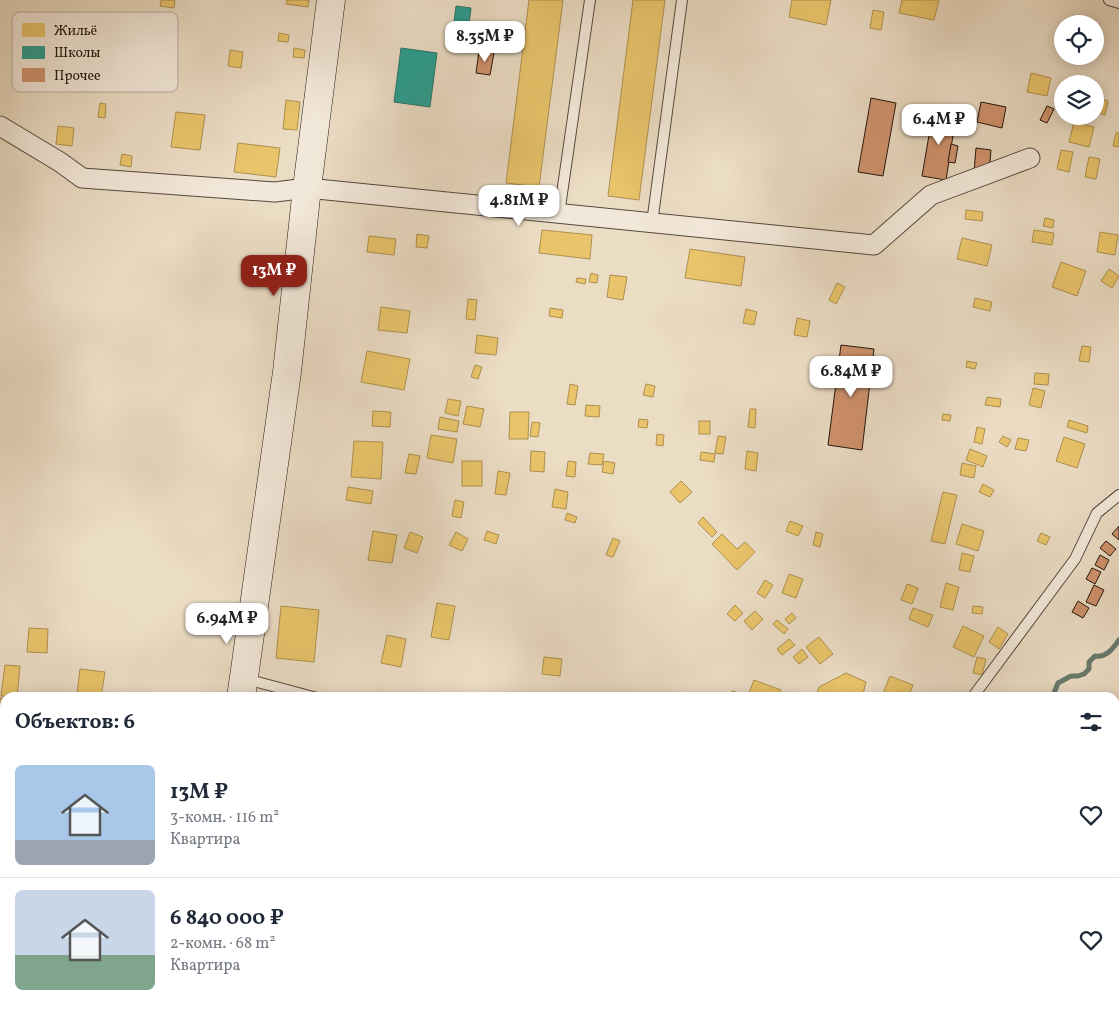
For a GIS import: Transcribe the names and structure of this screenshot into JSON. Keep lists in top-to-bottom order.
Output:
{
  "legend": ["Жильё", "Школы", "Прочее"],
  "page": {
    "price": [
      "8.35M ₽",
      "6.4M ₽",
      "4.81M ₽",
      "13M ₽",
      "6.84M ₽",
      "6.94M ₽"
    ],
    "heading": "Объектов: 6",
    "list": [
      {
        "name": "13M ₽",
        "note": "3-комн. · 116 m² · Квартира"
      },
      {
        "name": "6 840 000 ₽",
        "note": "2-комн. · 68 m² · Квартира"
      }
    ]
  }
}
